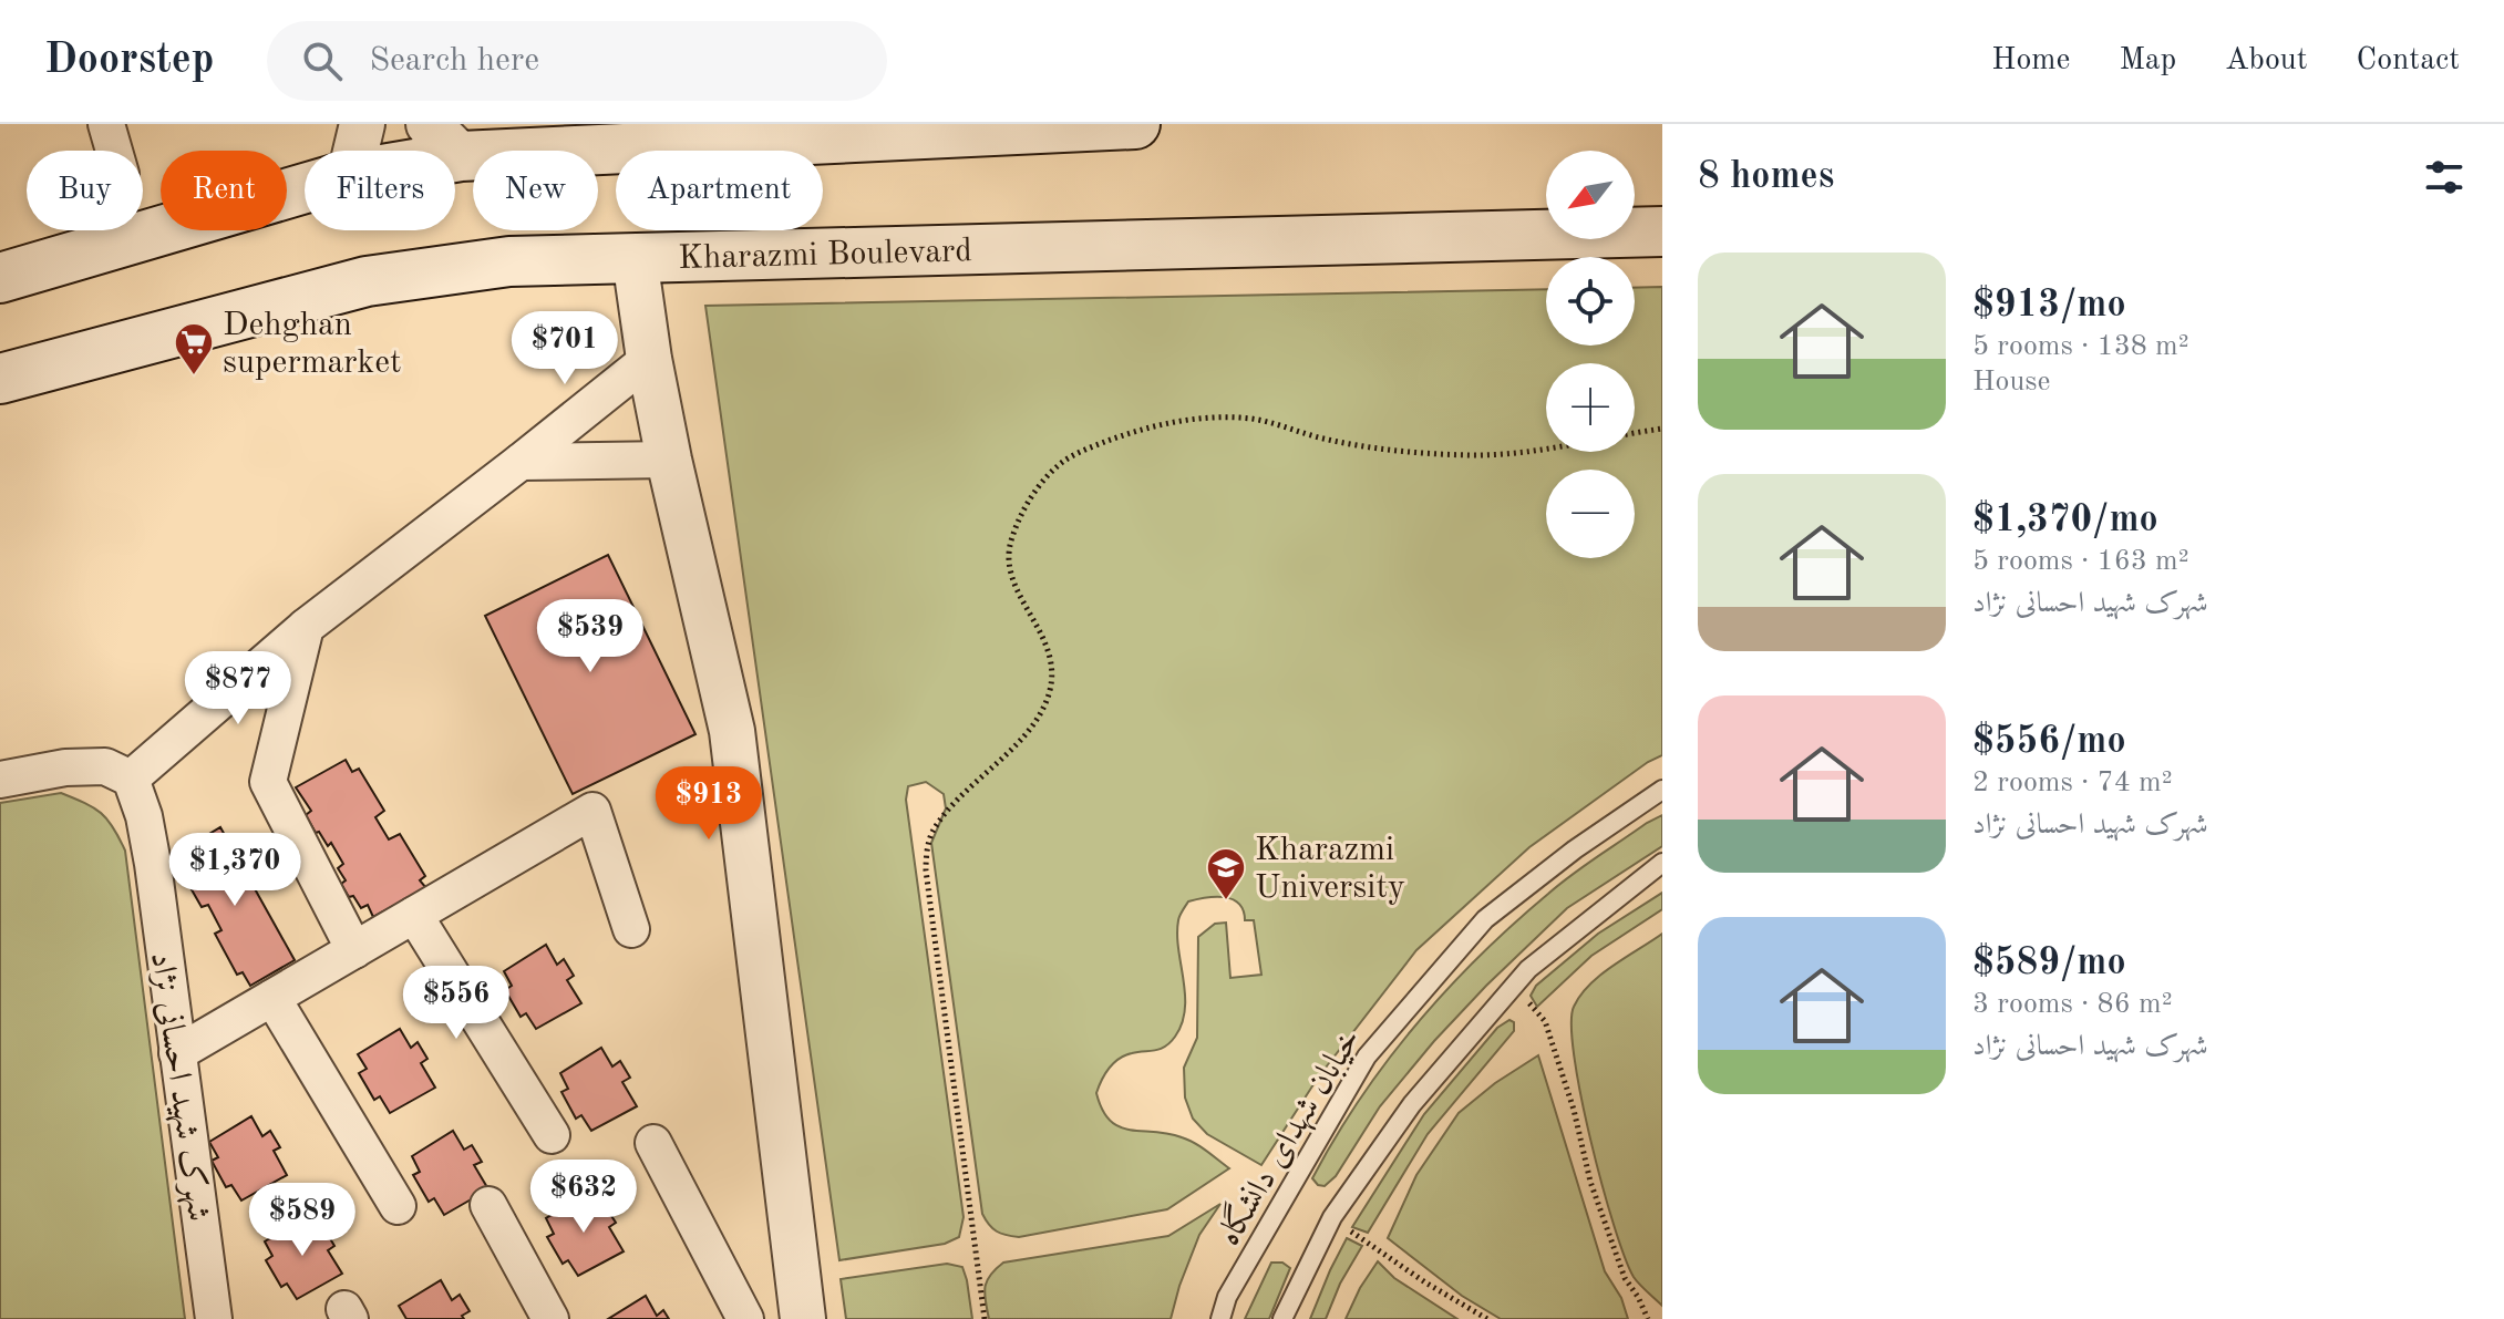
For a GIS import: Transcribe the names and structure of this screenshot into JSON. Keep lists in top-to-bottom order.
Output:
{
  "streets": {
    "main road": ["Kharazmi Boulevard"],
    "street": ["شهرک شهید احسانی نژاد"],
    "lane": ["خیابان شهدای دانشگاه"]
  },
  "places": {
    "supermarket": ["Dehghan supermarket"],
    "school or university": ["Kharazmi University"]
  },
  "north": "bottom left",
  "page": {
    "header": "Doorstep",
    "search": "Search here",
    "nav": [
      "Home",
      "Map",
      "About",
      "Contact"
    ],
    "heading": "8 homes",
    "map_buttons": ["+", "−"],
    "chip": [
      "Buy",
      "Rent",
      "Filters",
      "New",
      "Apartment"
    ],
    "list": [
      {
        "name": "$913/mo",
        "note": "5 rooms · 138 m² · House"
      },
      {
        "name": "$1,370/mo",
        "note": "5 rooms · 163 m² · شهرک شهید احسانی نژاد"
      },
      {
        "name": "$556/mo",
        "note": "2 rooms · 74 m² · شهرک شهید احسانی نژاد"
      },
      {
        "name": "$589/mo",
        "note": "3 rooms · 86 m² · شهرک شهید احسانی نژاد"
      }
    ],
    "price": [
      "$701",
      "$539",
      "$877",
      "$913",
      "$1,370",
      "$556",
      "$632",
      "$589"
    ]
  }
}
